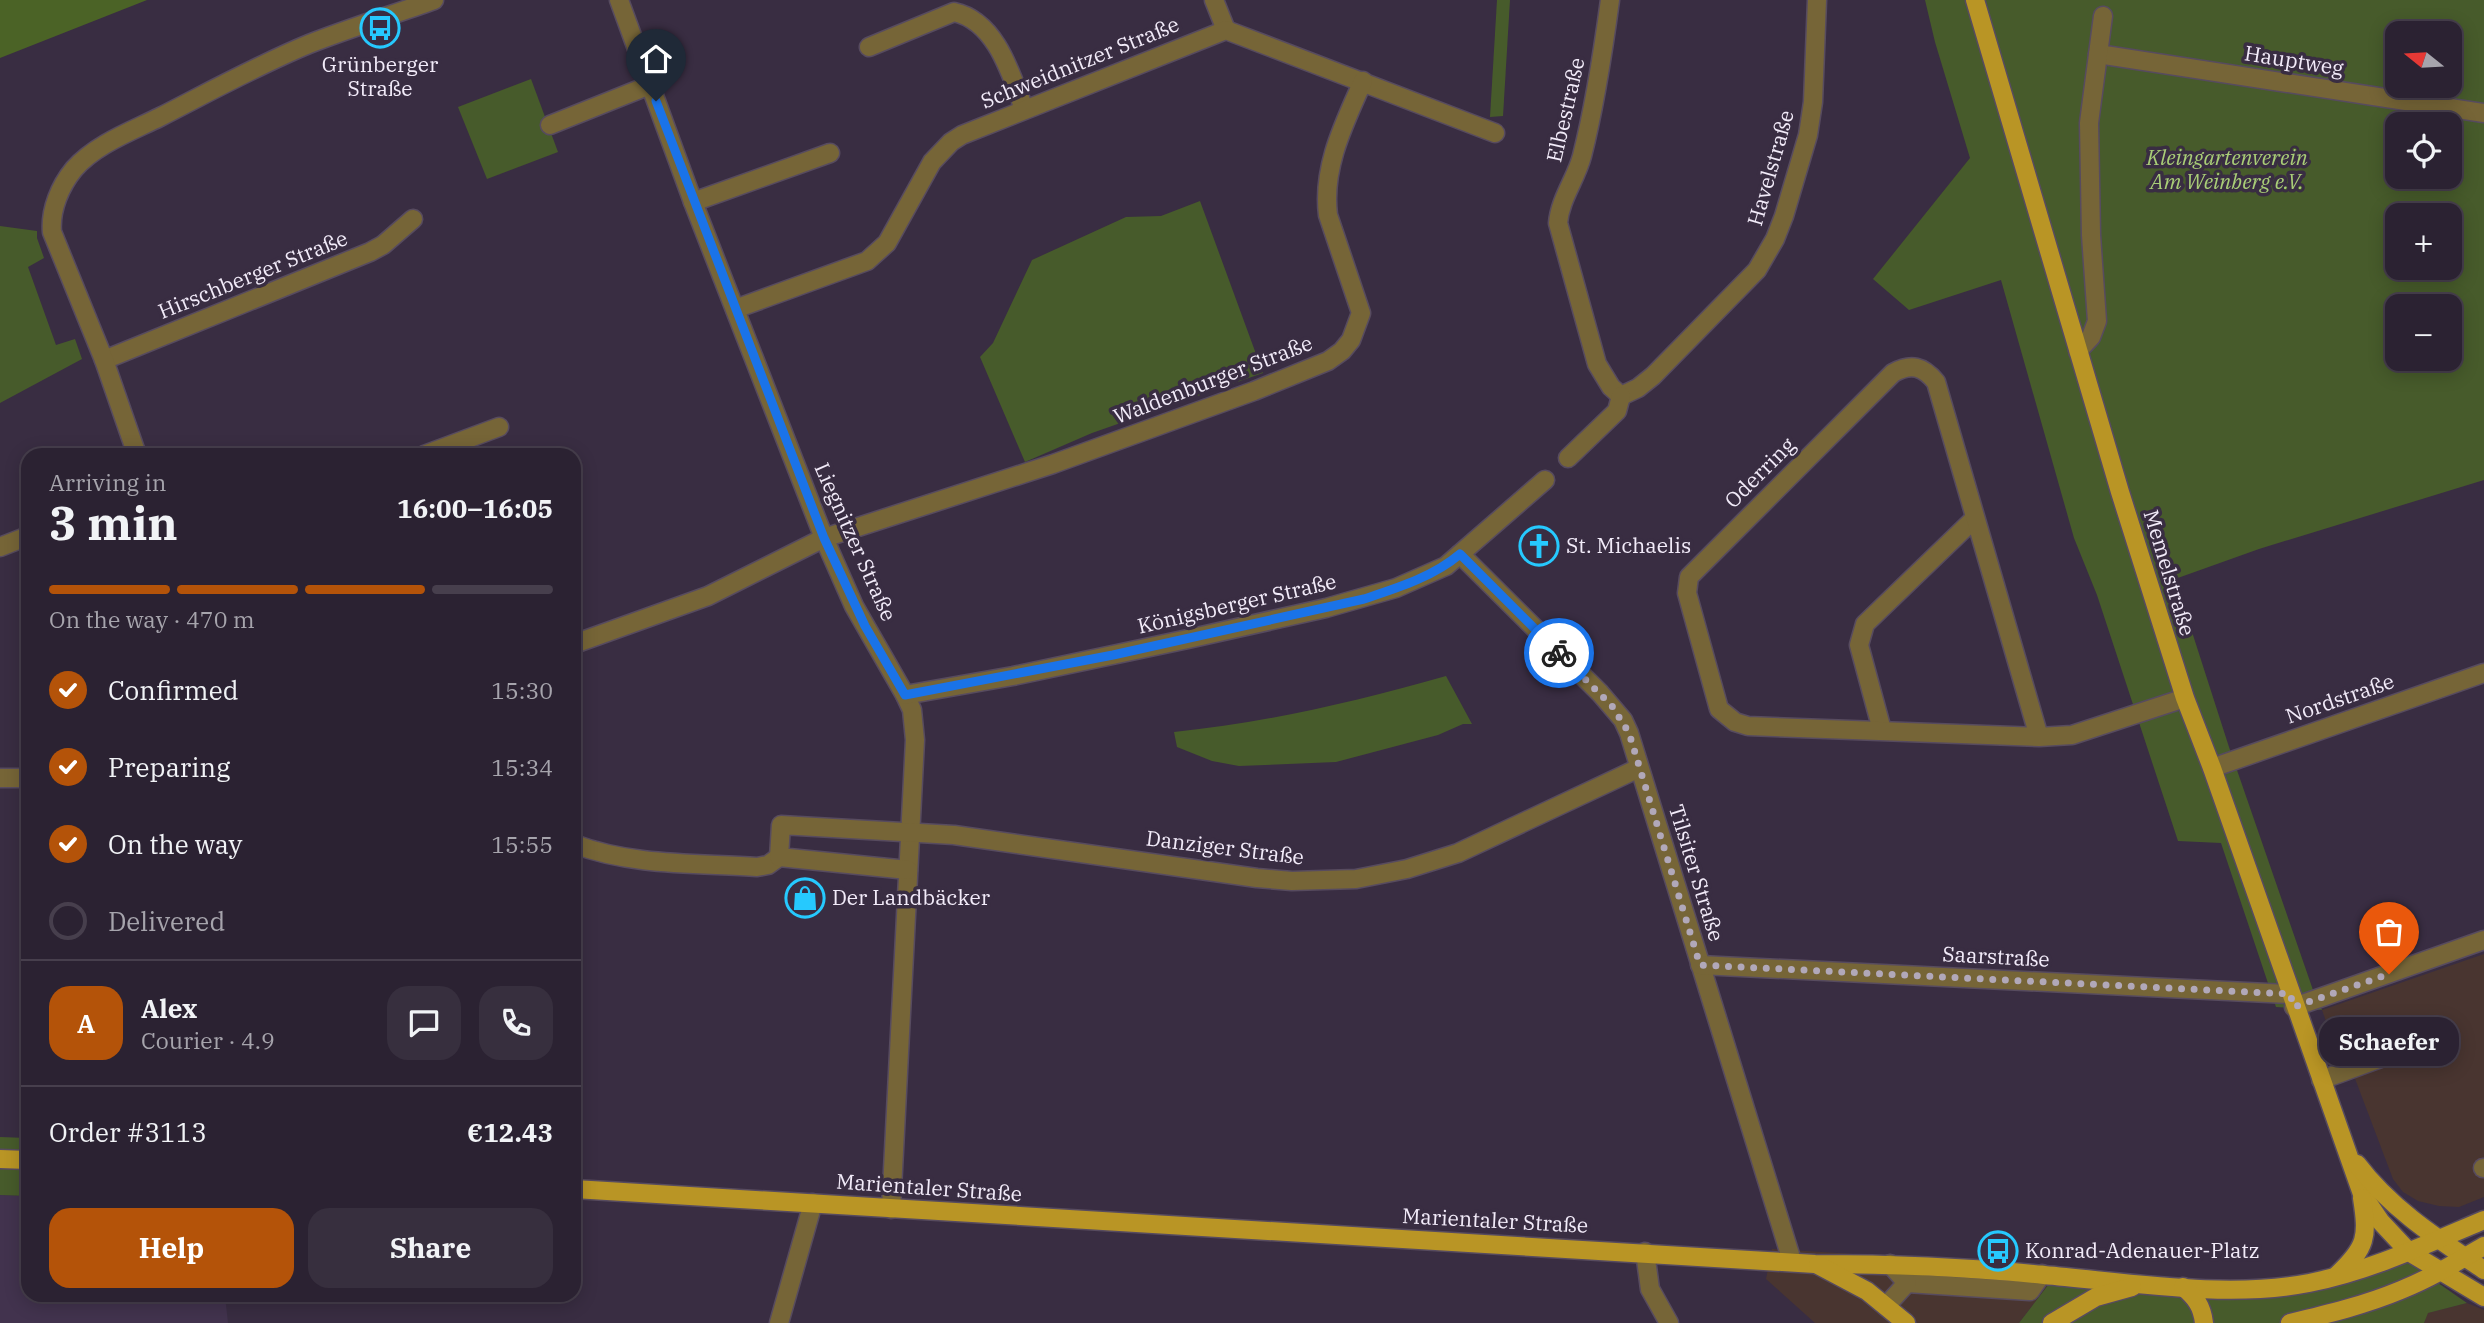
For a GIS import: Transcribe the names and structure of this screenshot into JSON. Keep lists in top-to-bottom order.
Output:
{
  "streets": {
    "main road": ["Memelstraße", "Marientaler Straße"],
    "street": [
      "Hauptweg",
      "Schweidnitzer Straße",
      "Elbestraße",
      "Havelstraße",
      "Hirschberger Straße",
      "Waldenburger Straße",
      "Oderring",
      "Liegnitzer Straße",
      "Königsberger Straße",
      "Nordstraße",
      "Danziger Straße",
      "Tilsiter Straße",
      "Saarstraße"
    ]
  },
  "crossings": [
    ["Schweidnitzer Straße", "Liegnitzer Straße"],
    ["Elbestraße", "Havelstraße"],
    ["Waldenburger Straße", "Liegnitzer Straße"],
    ["Oderring", "Memelstraße"],
    ["Liegnitzer Straße", "Königsberger Straße"],
    ["Liegnitzer Straße", "Danziger Straße"],
    ["Liegnitzer Straße", "Marientaler Straße"],
    ["Memelstraße", "Nordstraße"],
    ["Memelstraße", "Saarstraße"],
    ["Memelstraße", "Marientaler Straße"],
    ["Königsberger Straße", "Tilsiter Straße"],
    ["Danziger Straße", "Tilsiter Straße"],
    ["Tilsiter Straße", "Saarstraße"],
    ["Tilsiter Straße", "Marientaler Straße"]
  ],
  "parks": ["Kleingartenverein Am Weinberg e.V."],
  "places": {
    "bus stop": ["Grünberger Straße", "Konrad-Adenauer-Platz"],
    "church": ["St. Michaelis"],
    "shop": ["Der Landbäcker"],
    "other": ["Schaefer"]
  },
  "north": "left",
  "page": {
    "map_buttons": ["+", "−"],
    "heading": ["3 min", "Arriving in", "16:00–16:05"],
    "panel": [
      "Alex",
      "Courier · 4.9",
      "Order #3113",
      "€12.43"
    ],
    "bar": "On the way · 470 m",
    "list": [
      ["Confirmed", "15:30"],
      ["Preparing", "15:34"],
      ["On the way", "15:55"],
      "Delivered"
    ],
    "round": "A",
    "bubble": "Schaefer",
    "buttons": ["Help", "Share"]
  }
}
